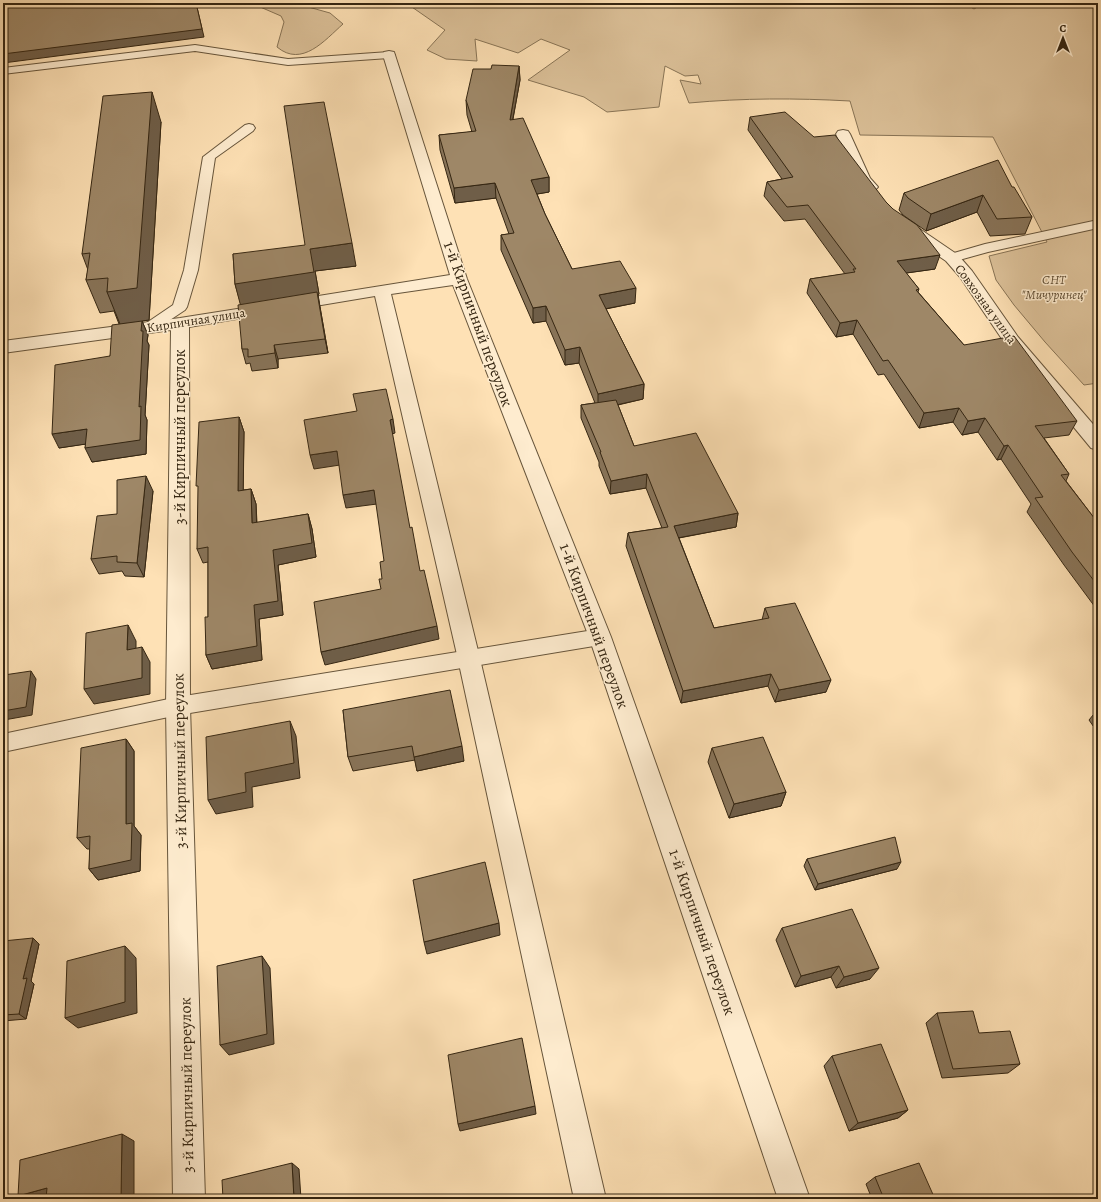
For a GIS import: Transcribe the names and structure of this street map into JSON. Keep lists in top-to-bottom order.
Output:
{
  "streets": {
    "street": [
      "Совхозная улица",
      "Кирпичная улица",
      "1-й Кирпичный переулок",
      "3-й Кирпичный переулок"
    ]
  },
  "crossings": [
    ["Кирпичная улица", "1-й Кирпичный переулок"],
    ["Кирпичная улица", "3-й Кирпичный переулок"]
  ],
  "parks": ["СНТ \"Мичуринец\""],
  "north": "top"
}
